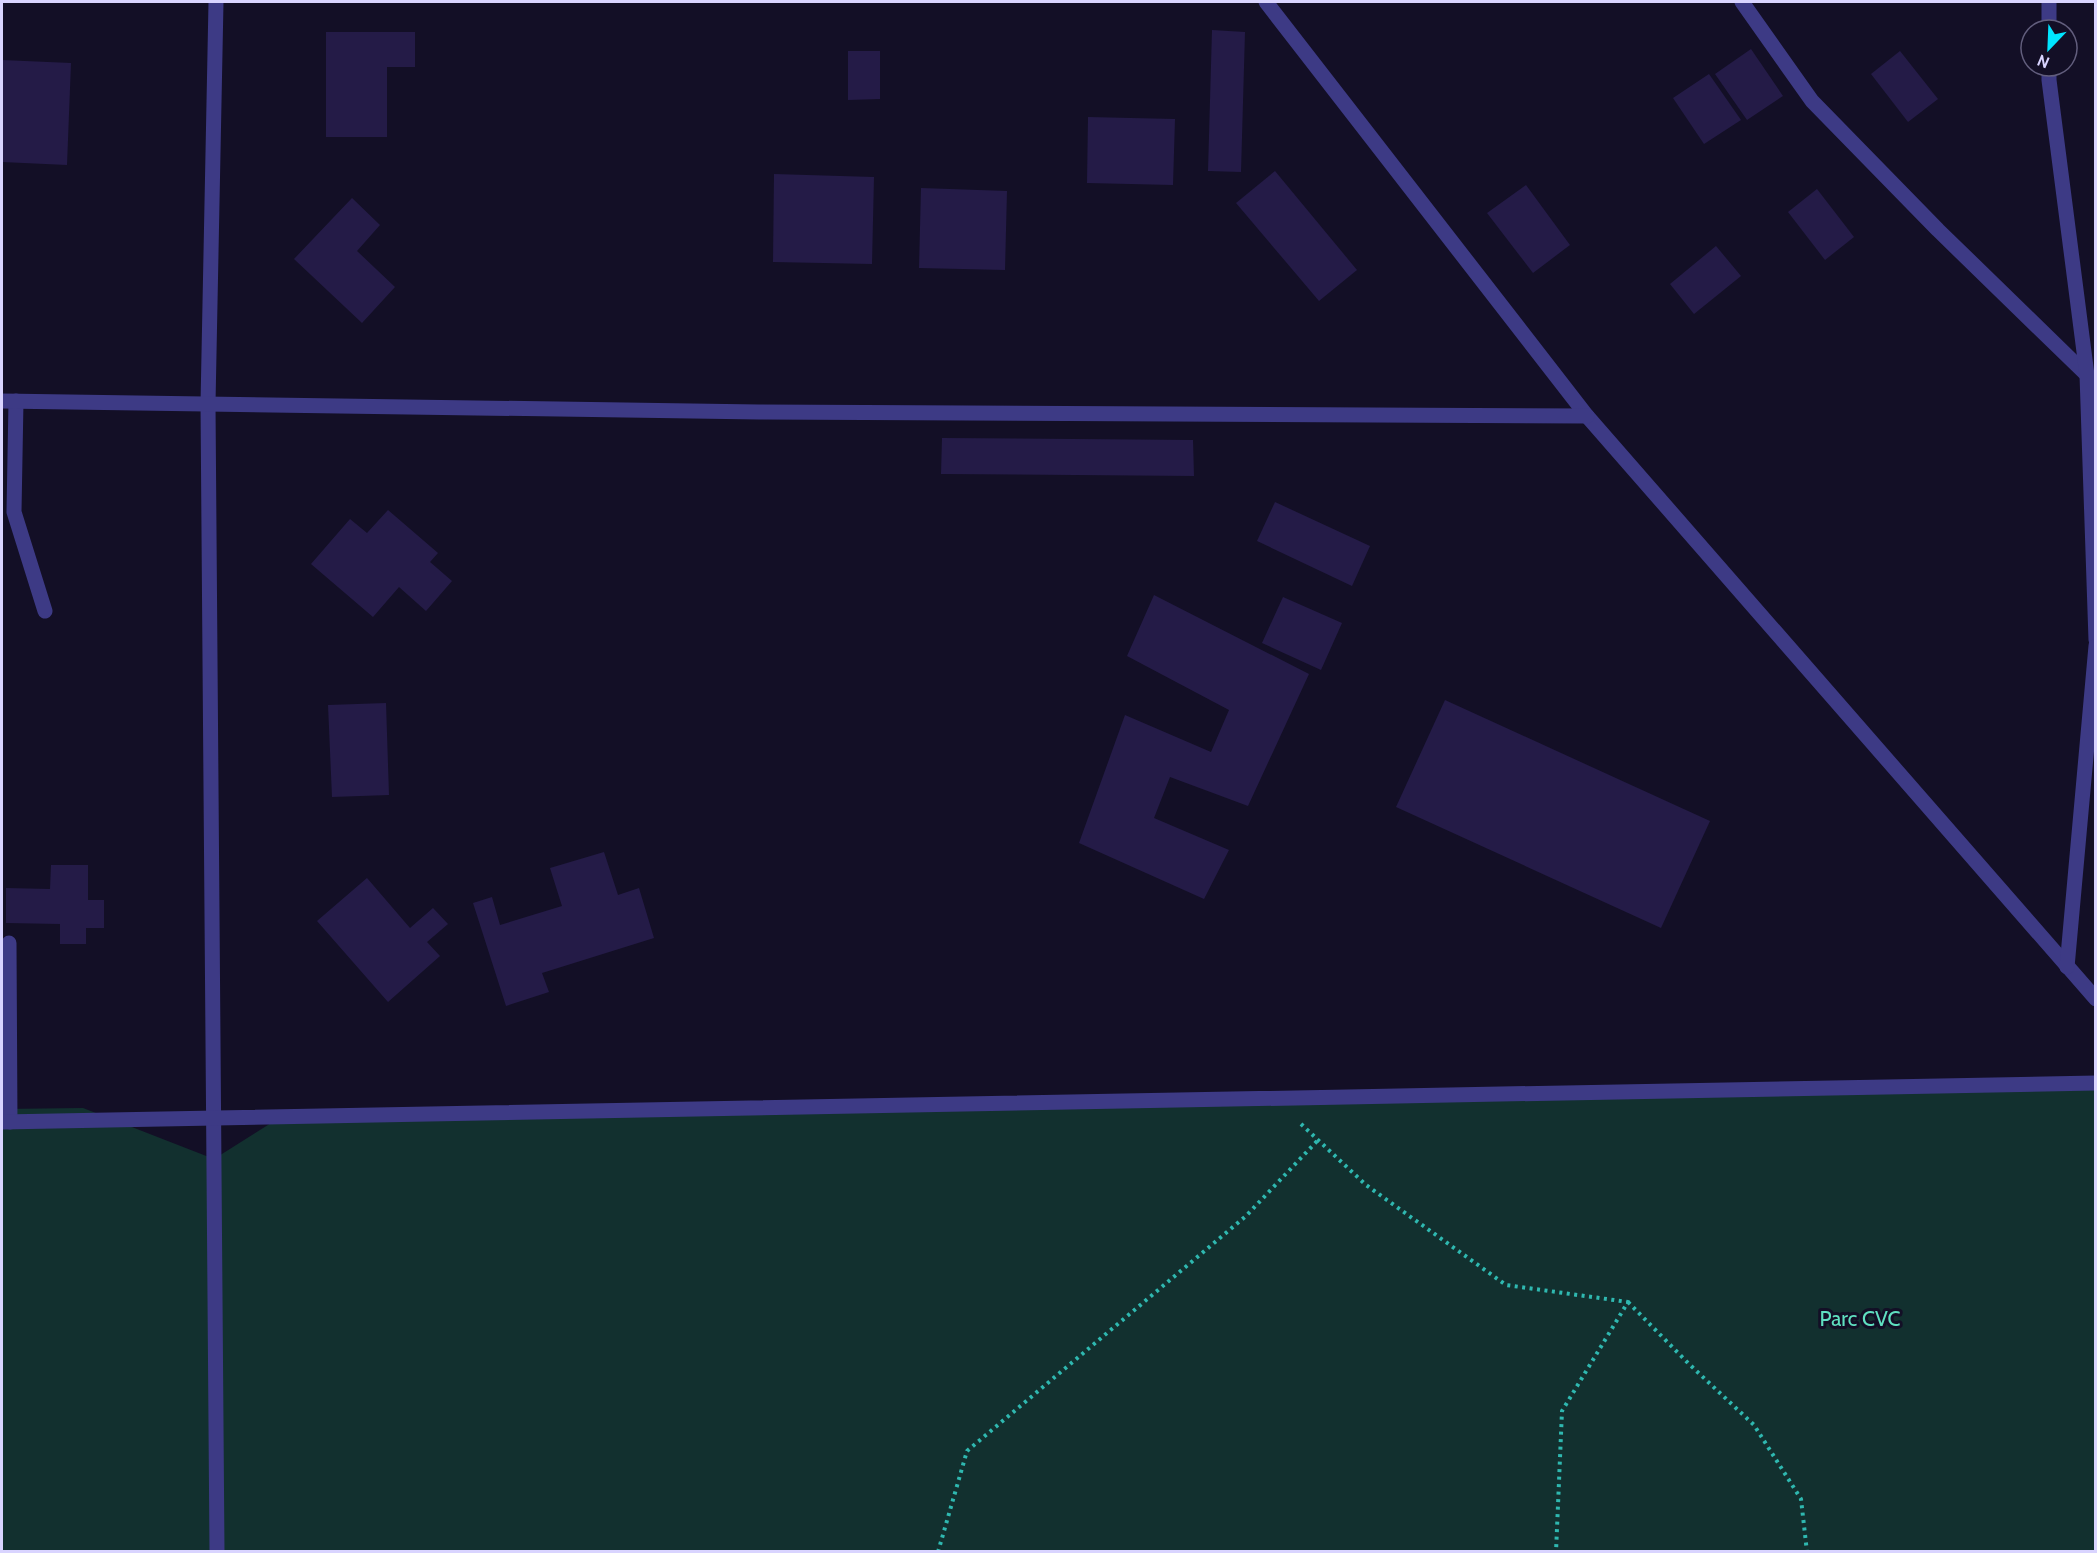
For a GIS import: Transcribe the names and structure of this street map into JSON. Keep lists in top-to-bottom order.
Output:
{
  "parks": ["Parc CVC"],
  "north": "bottom left"
}
